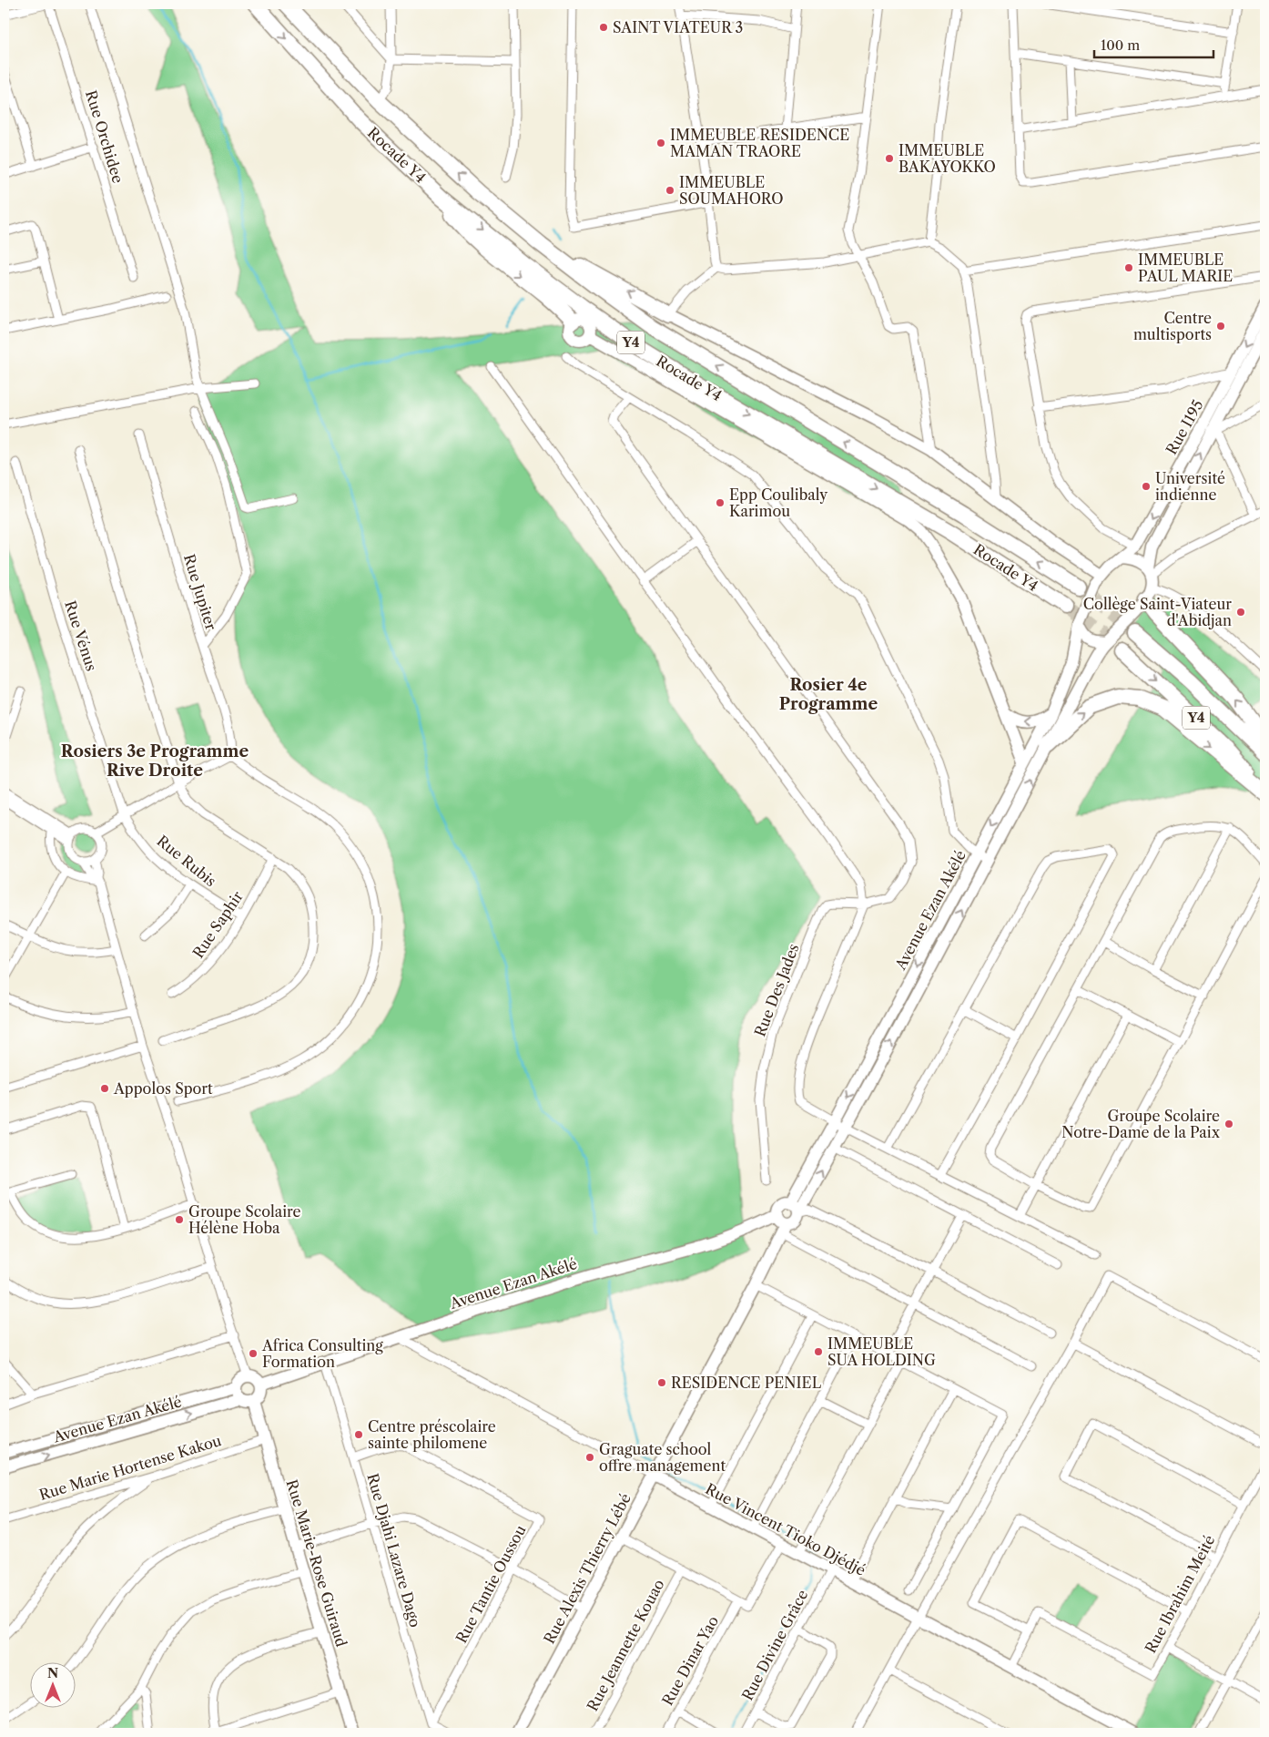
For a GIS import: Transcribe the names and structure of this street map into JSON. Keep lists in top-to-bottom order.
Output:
{
  "streets": {
    "highway": ["Rocade Y4", "Y4"],
    "street": [
      "Rue Orchidee",
      "Rue I195",
      "Rue Jupiter",
      "Rue Vénus",
      "Rue Rubis",
      "Avenue Ezan Akélé",
      "Rue Saphir",
      "Rue Des Jades",
      "Rue Marie Hortense Kakou",
      "Rue Vincent Tioko Djédjé",
      "Rue Djahi Lazare Dago",
      "Rue Marie-Rose Guiraud",
      "Rue Alexis Thierry Lébé",
      "Rue Tantie Oussou",
      "Rue Ibrahim Meité",
      "Rue Jeannette Kouao",
      "Rue Divine Grâce",
      "Rue Dinar Yao"
    ]
  },
  "crossings": [
    ["Rue I195", "Avenue Ezan Akélé"],
    ["Rue Vénus", "Rue Rubis"],
    ["Rue Rubis", "Rue Saphir"],
    ["Avenue Ezan Akélé", "Rue Vincent Tioko Djédjé"],
    ["Avenue Ezan Akélé", "Rue Djahi Lazare Dago"],
    ["Avenue Ezan Akélé", "Rue Marie-Rose Guiraud"],
    ["Avenue Ezan Akélé", "Rue Alexis Thierry Lébé"],
    ["Rue Marie Hortense Kakou", "Rue Marie-Rose Guiraud"],
    ["Rue Vincent Tioko Djédjé", "Rue Alexis Thierry Lébé"],
    ["Rue Vincent Tioko Djédjé", "Rue Ibrahim Meité"],
    ["Rue Vincent Tioko Djédjé", "Rue Divine Grâce"],
    ["Rue Djahi Lazare Dago", "Rue Tantie Oussou"]
  ],
  "districts": ["Rosier 4e Programme", "Rosiers 3e Programme Rive Droite"],
  "places": [
    "SAINT VIATEUR 3",
    "IMMEUBLE RESIDENCE MAMAN TRAORE",
    "IMMEUBLE BAKAYOKKO",
    "IMMEUBLE SOUMAHORO",
    "IMMEUBLE PAUL MARIE",
    "Centre multisports",
    "Université indienne",
    "Epp Coulibaly Karimou",
    "Collège Saint-Viateur d'Abidjan",
    "Appolos Sport",
    "Groupe Scolaire Notre-Dame de la Paix",
    "Groupe Scolaire Hélène Hoba",
    "IMMEUBLE SUA HOLDING",
    "Africa Consulting Formation",
    "RESIDENCE PENIEL",
    "Centre préscolaire sainte philomene",
    "Graguate school offre management"
  ],
  "scale_bar": "100 m",
  "north": "top"
}
